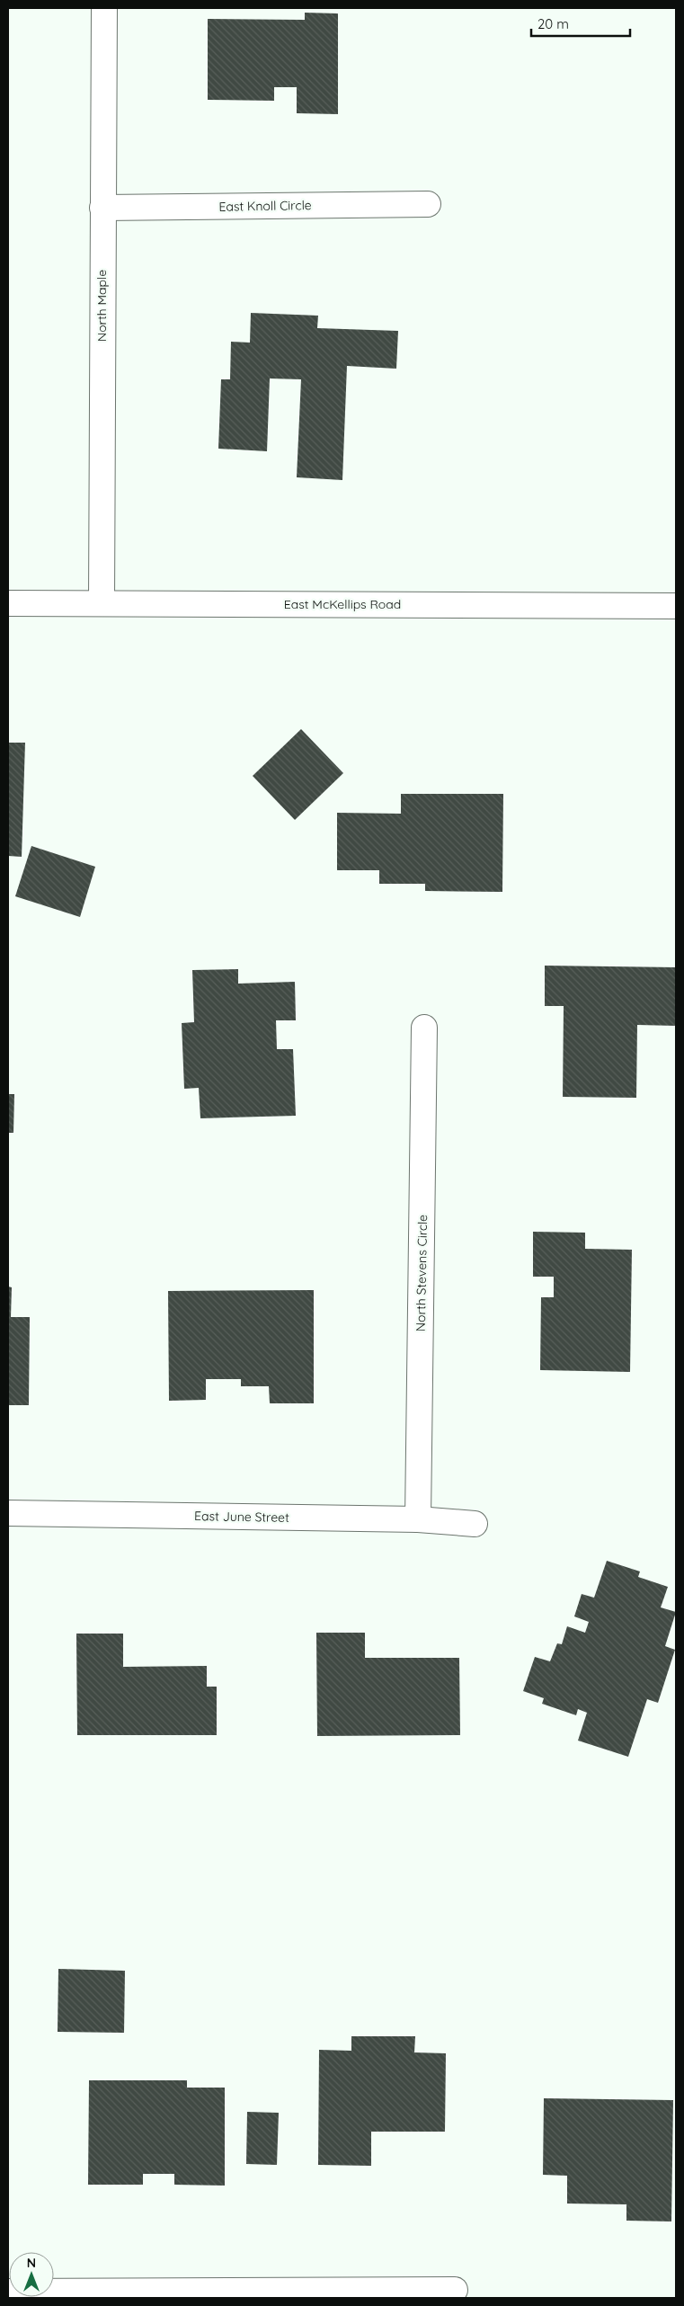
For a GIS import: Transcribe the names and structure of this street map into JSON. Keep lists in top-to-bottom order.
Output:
{
  "streets": {
    "street": [
      "East Knoll Circle",
      "North Maple",
      "East McKellips Road",
      "North Stevens Circle",
      "East June Street"
    ]
  },
  "crossings": [
    ["East Knoll Circle", "North Maple"],
    ["North Maple", "East McKellips Road"],
    ["North Stevens Circle", "East June Street"]
  ],
  "scale_bar": "20 m",
  "north": "top"
}
